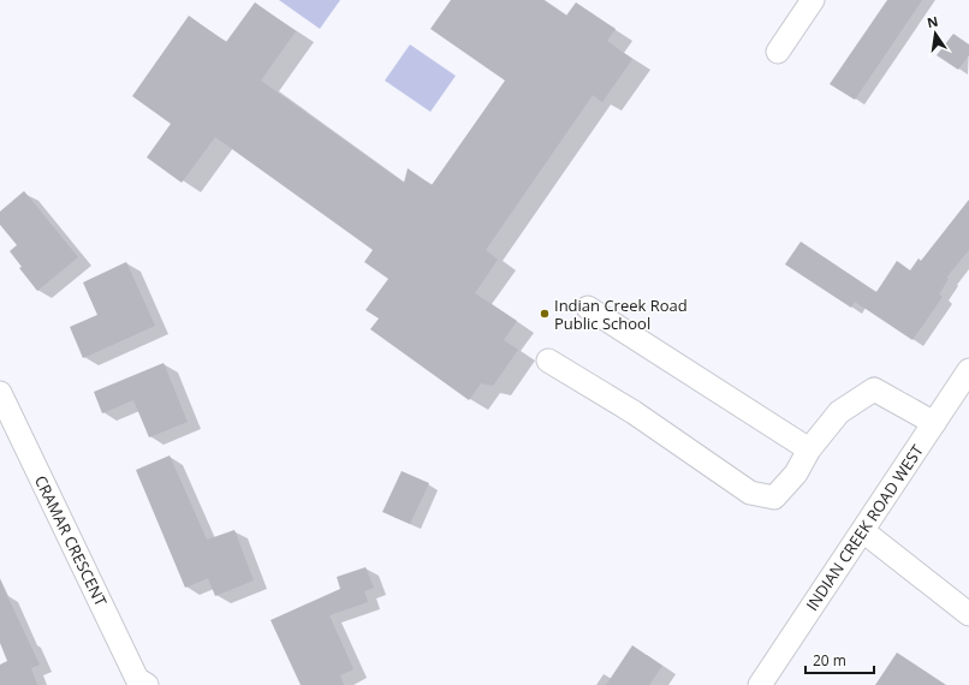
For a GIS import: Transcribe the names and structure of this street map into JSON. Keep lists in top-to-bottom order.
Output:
{
  "streets": {
    "street": ["INDIAN CREEK ROAD WEST", "CRAMAR CRESCENT"]
  },
  "places": ["Indian Creek Road Public School"],
  "scale_bar": "20 m",
  "north": "top"
}
